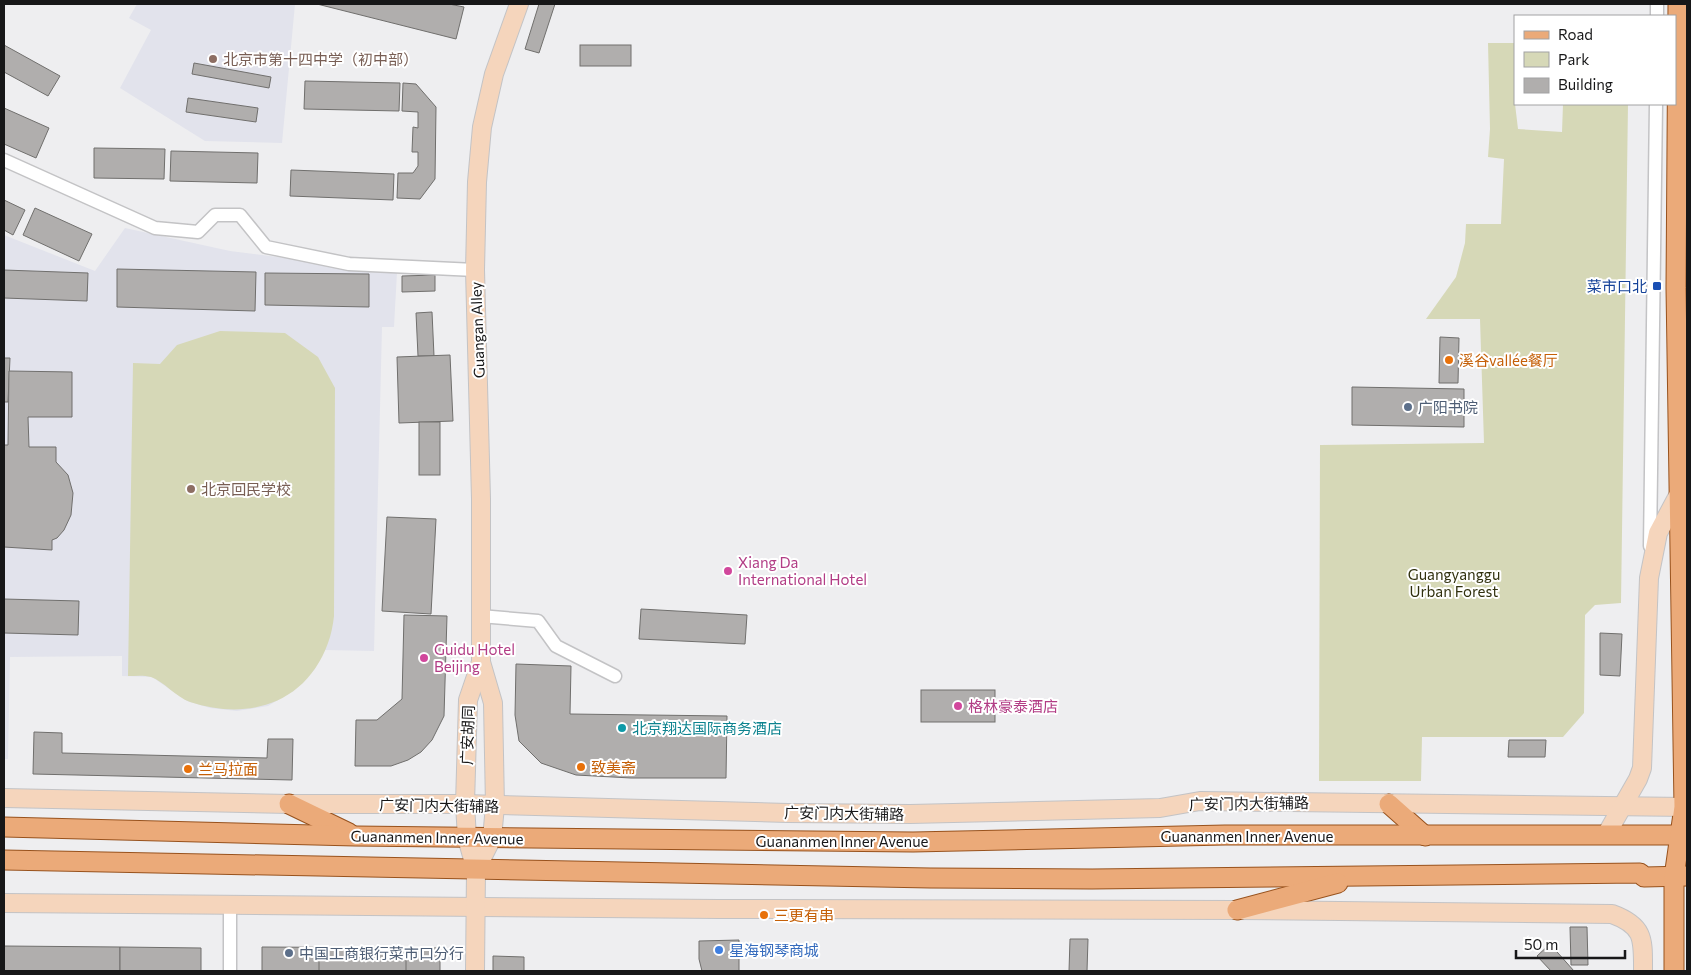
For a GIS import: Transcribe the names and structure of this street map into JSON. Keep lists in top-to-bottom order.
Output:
{
  "streets": {
    "main road": ["Guananmen Inner Avenue"],
    "street": ["Guangan Alley", "广安胡同", "广安门内大街辅路"]
  },
  "crossings": [
    ["Guangan Alley", "广安胡同"],
    ["广安胡同", "广安门内大街辅路"],
    ["广安胡同", "Guananmen Inner Avenue"]
  ],
  "parks": ["Guangyanggu Urban Forest"],
  "places": {
    "other": [
      "北京市第十四中学（初中部）",
      "溪谷vallée餐厅",
      "广阳书院",
      "北京回民学校",
      "Xiang Da International Hotel",
      "Guidu Hotel Beijing",
      "格林豪泰酒店",
      "北京翔达国际商务酒店",
      "致美斋",
      "兰马拉面",
      "三更有串",
      "星海钢琴商城",
      "中国工商银行菜市口分行"
    ],
    "transit": ["菜市口北"]
  },
  "legend": ["Road", "Park", "Building"],
  "scale_bar": "50 m"
}
